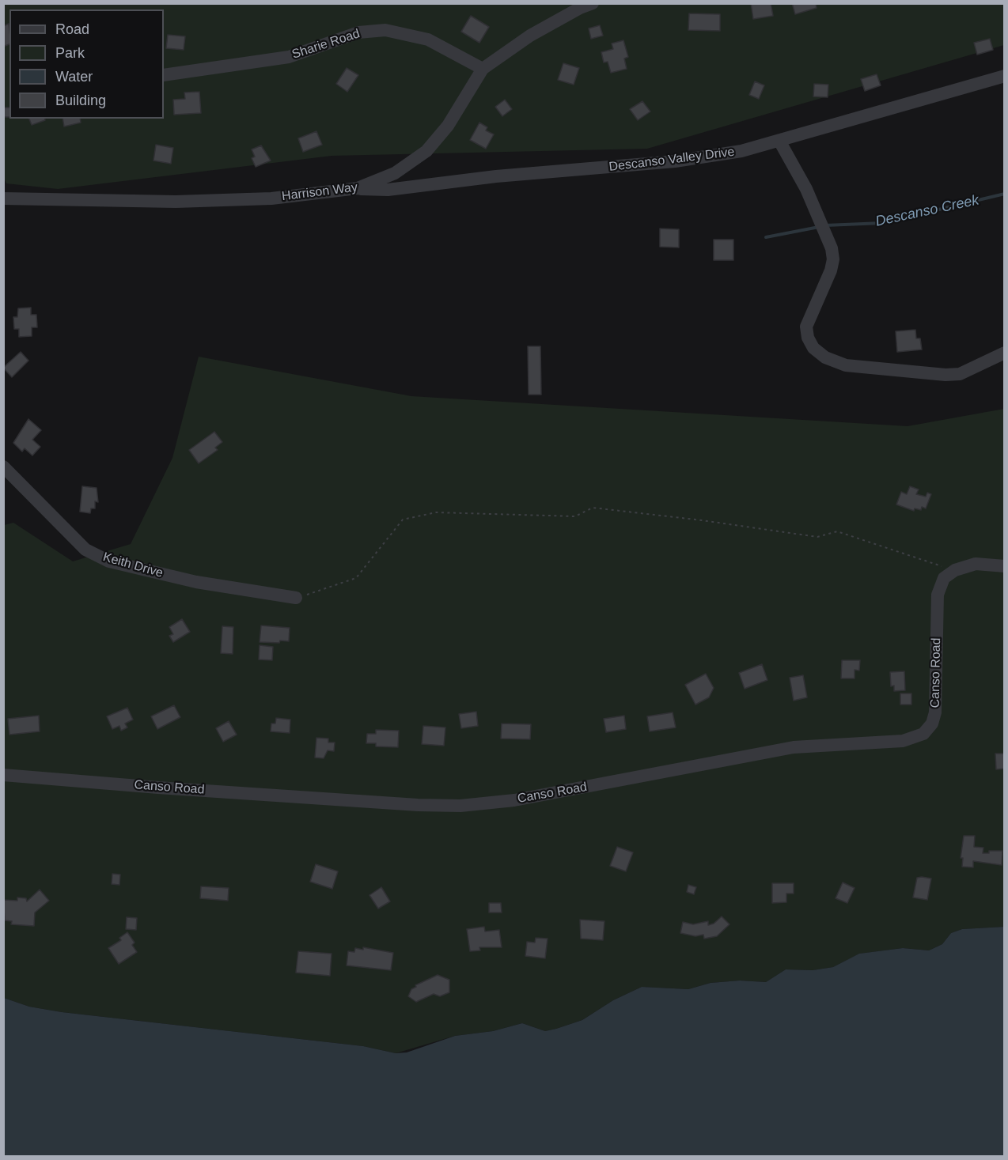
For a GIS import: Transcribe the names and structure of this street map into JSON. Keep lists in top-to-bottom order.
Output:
{
  "streets": {
    "street": [
      "Sharie Road",
      "Descanso Valley Drive",
      "Harrison Way",
      "Keith Drive",
      "Canso Road"
    ]
  },
  "crossings": [
    ["Sharie Road", "Harrison Way"],
    ["Descanso Valley Drive", "Harrison Way"]
  ],
  "water": ["Descanso Creek"],
  "legend": [
    "Road",
    "Park",
    "Water",
    "Building"
  ]
}
